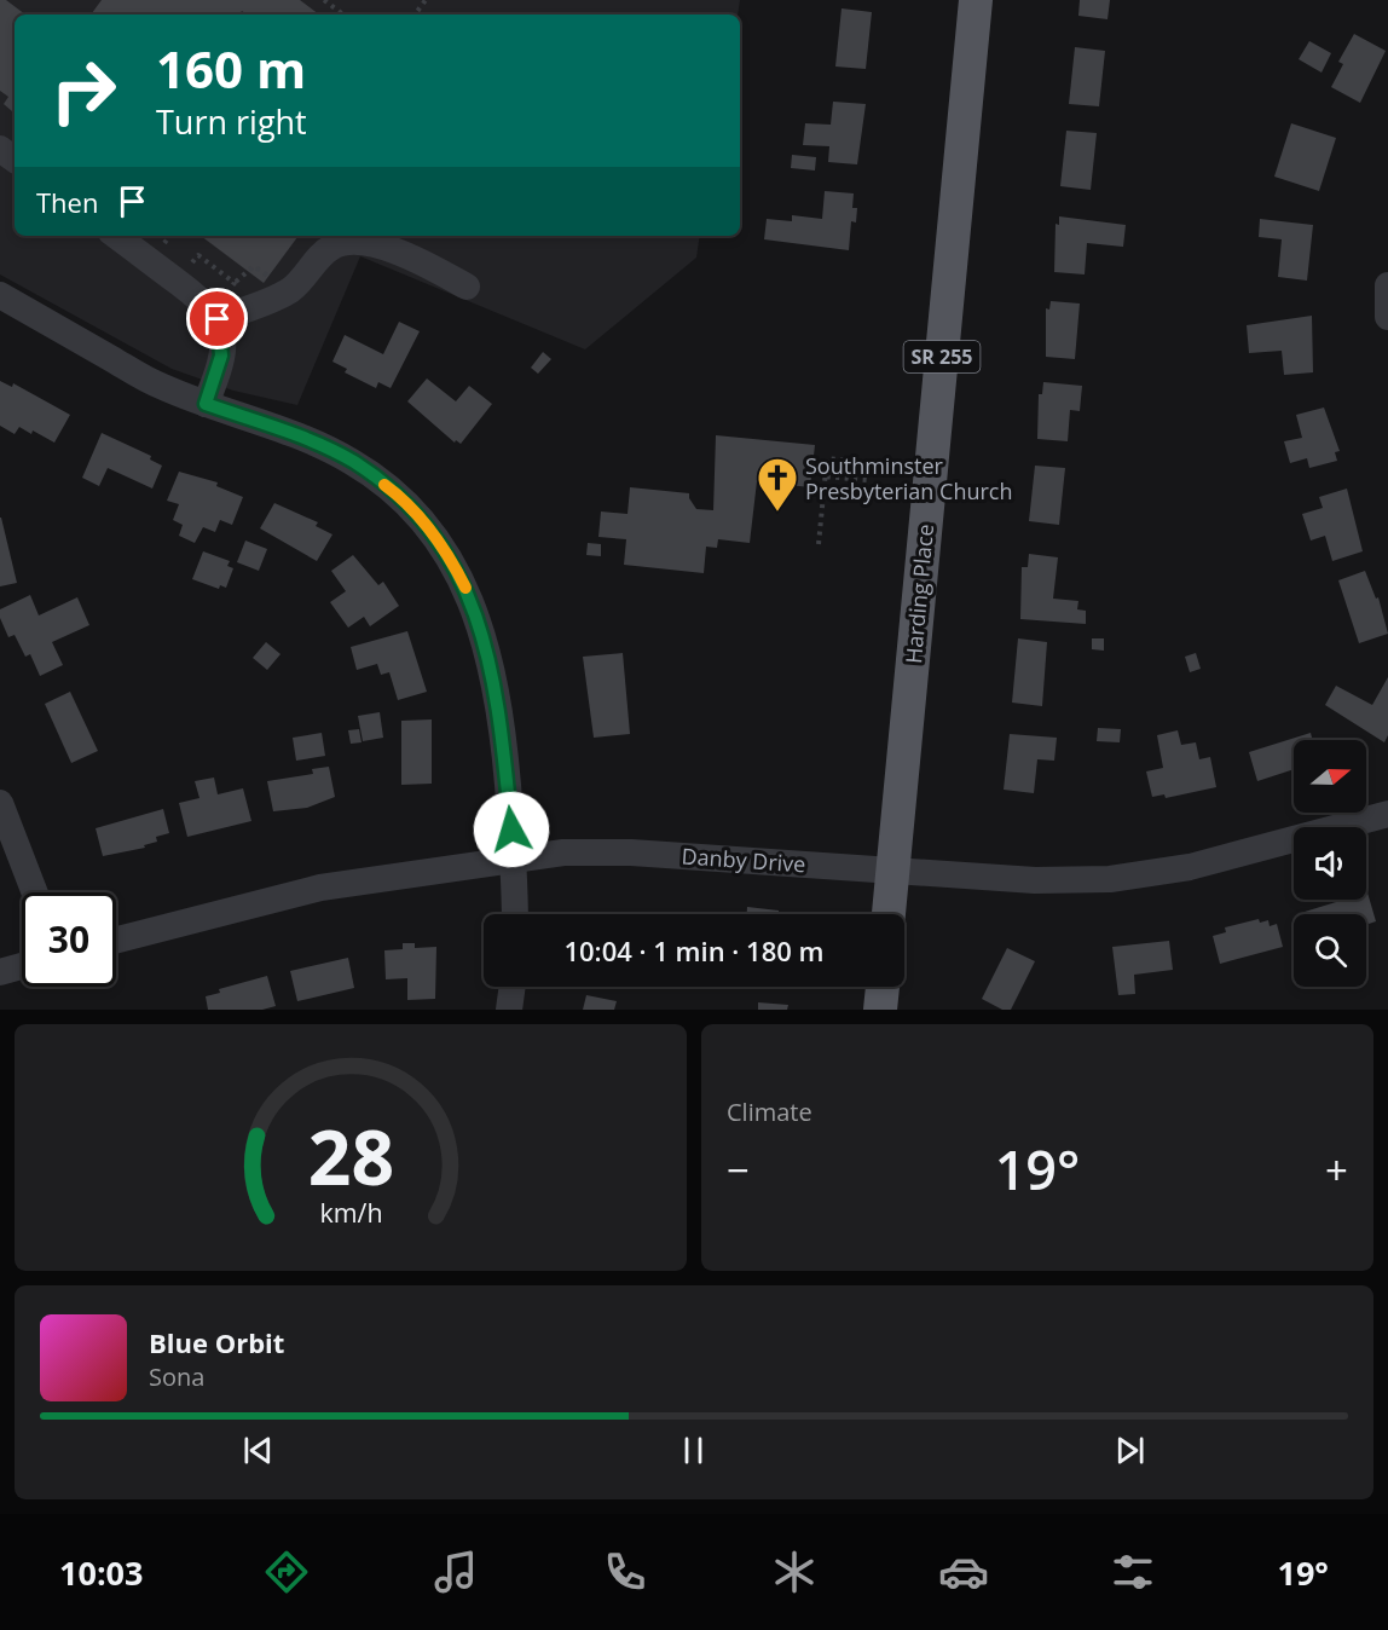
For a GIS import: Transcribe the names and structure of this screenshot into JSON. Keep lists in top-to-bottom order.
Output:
{
  "streets": {
    "main road": ["SR 255", "Harding Place"],
    "street": ["Danby Drive"]
  },
  "crossings": [
    ["Harding Place", "Danby Drive"]
  ],
  "places": {
    "church": ["Southminster Presbyterian Church"]
  },
  "north": "right",
  "page": {
    "turn": ["160 m", "Turn right"],
    "then": "Then",
    "limit": "30",
    "trip": "10:04 · 1 min · 180 m",
    "tile": "Climate",
    "heat": ["−", "19°", "+"],
    "song": ["Blue Orbit", "Sona"],
    "tabs": ["10:03", "19°"],
    "gauge": ["28", "km/h"]
  }
}
